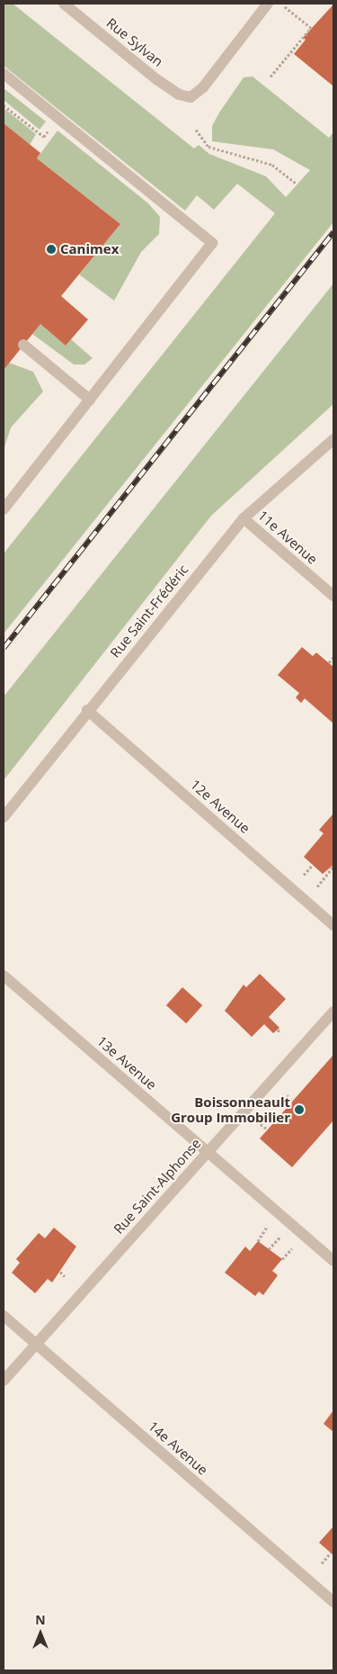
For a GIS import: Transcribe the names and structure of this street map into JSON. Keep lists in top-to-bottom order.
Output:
{
  "streets": {
    "street": [
      "Rue Sylvan",
      "11e Avenue",
      "Rue Saint-Frédéric",
      "12e Avenue",
      "13e Avenue",
      "Rue Saint-Alphonse",
      "14e Avenue"
    ]
  },
  "crossings": [
    ["11e Avenue", "Rue Saint-Frédéric"],
    ["Rue Saint-Frédéric", "12e Avenue"],
    ["13e Avenue", "Rue Saint-Alphonse"],
    ["Rue Saint-Alphonse", "14e Avenue"]
  ],
  "places": ["Canimex", "Boissonneault Group Immobilier"],
  "north": "top"
}
